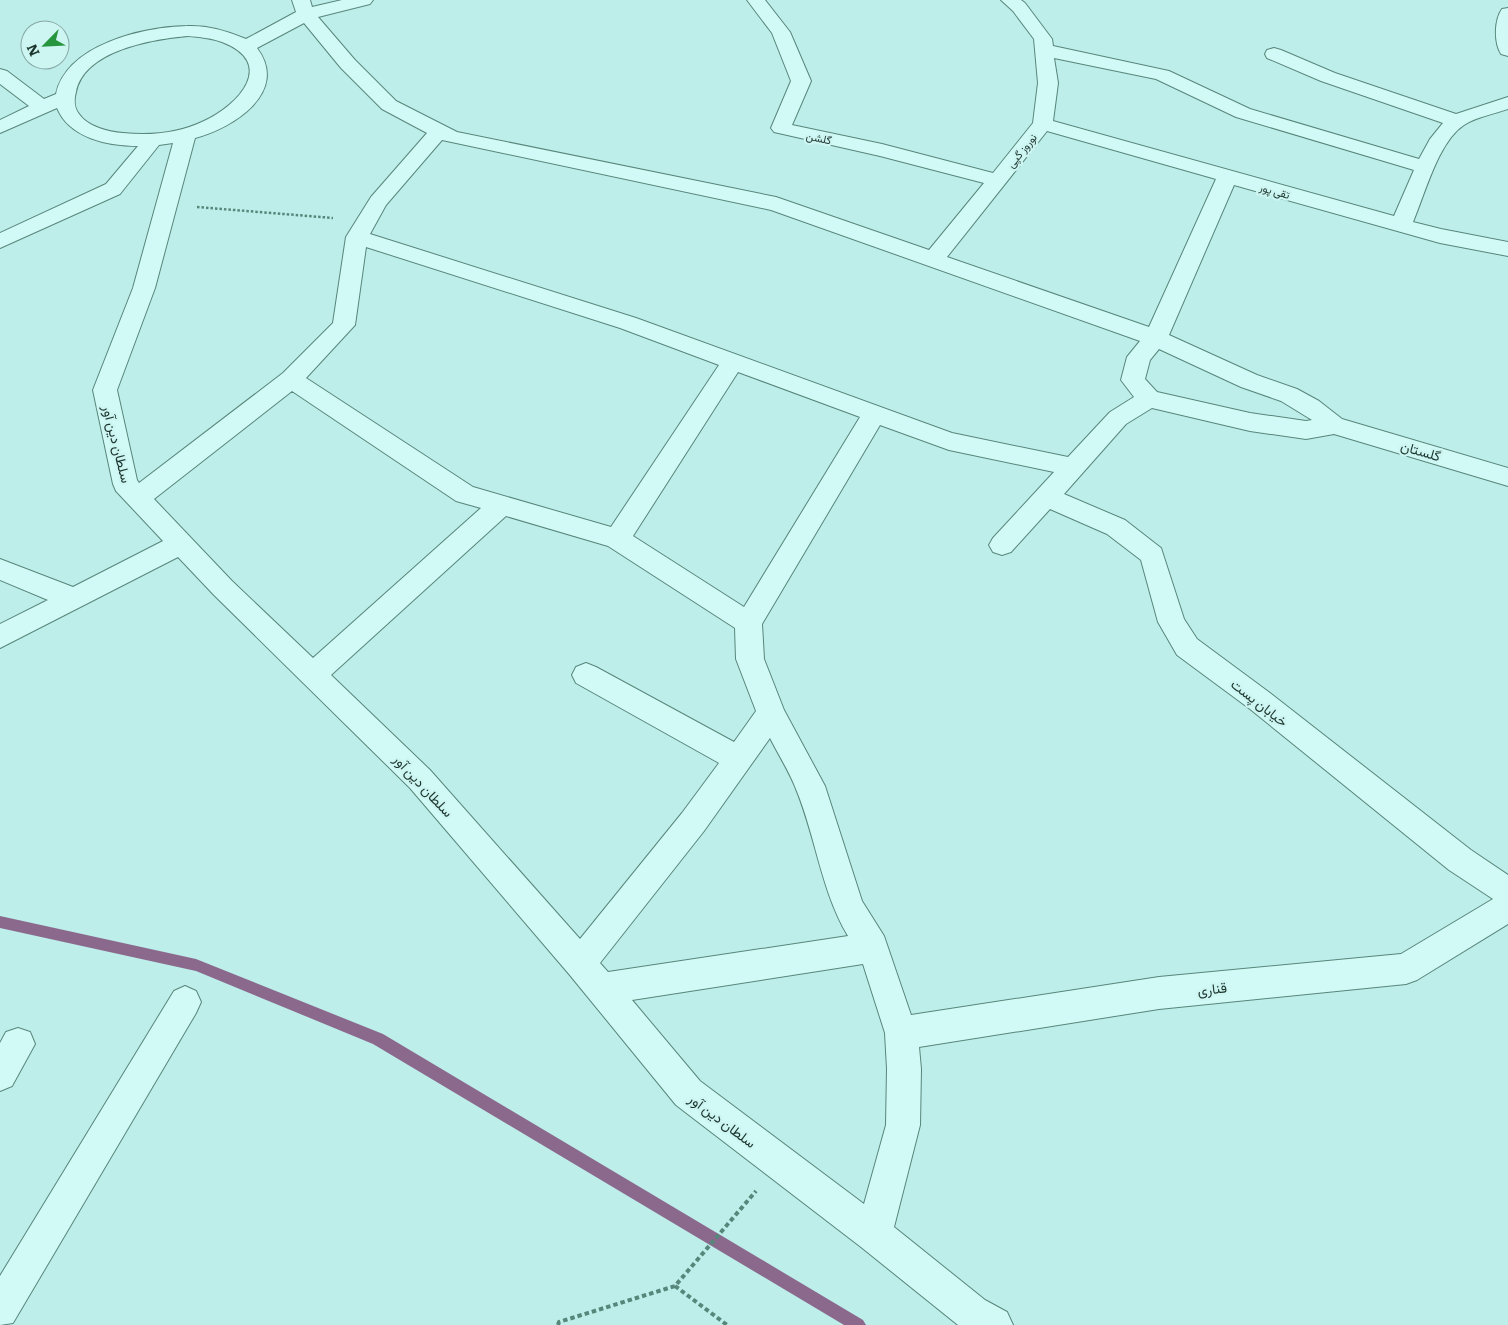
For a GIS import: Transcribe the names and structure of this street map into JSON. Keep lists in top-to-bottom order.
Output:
{
  "streets": {
    "street": [
      "گلشن",
      "نوروز گپی",
      "تقی پور",
      "سلطان دین آور",
      "گلستان",
      "خیابان پست",
      "قناری"
    ]
  },
  "crossings": [
    ["گلشن", "نوروز گپی"],
    ["نوروز گپی", "تقی پور"]
  ],
  "north": "bottom left"
}
